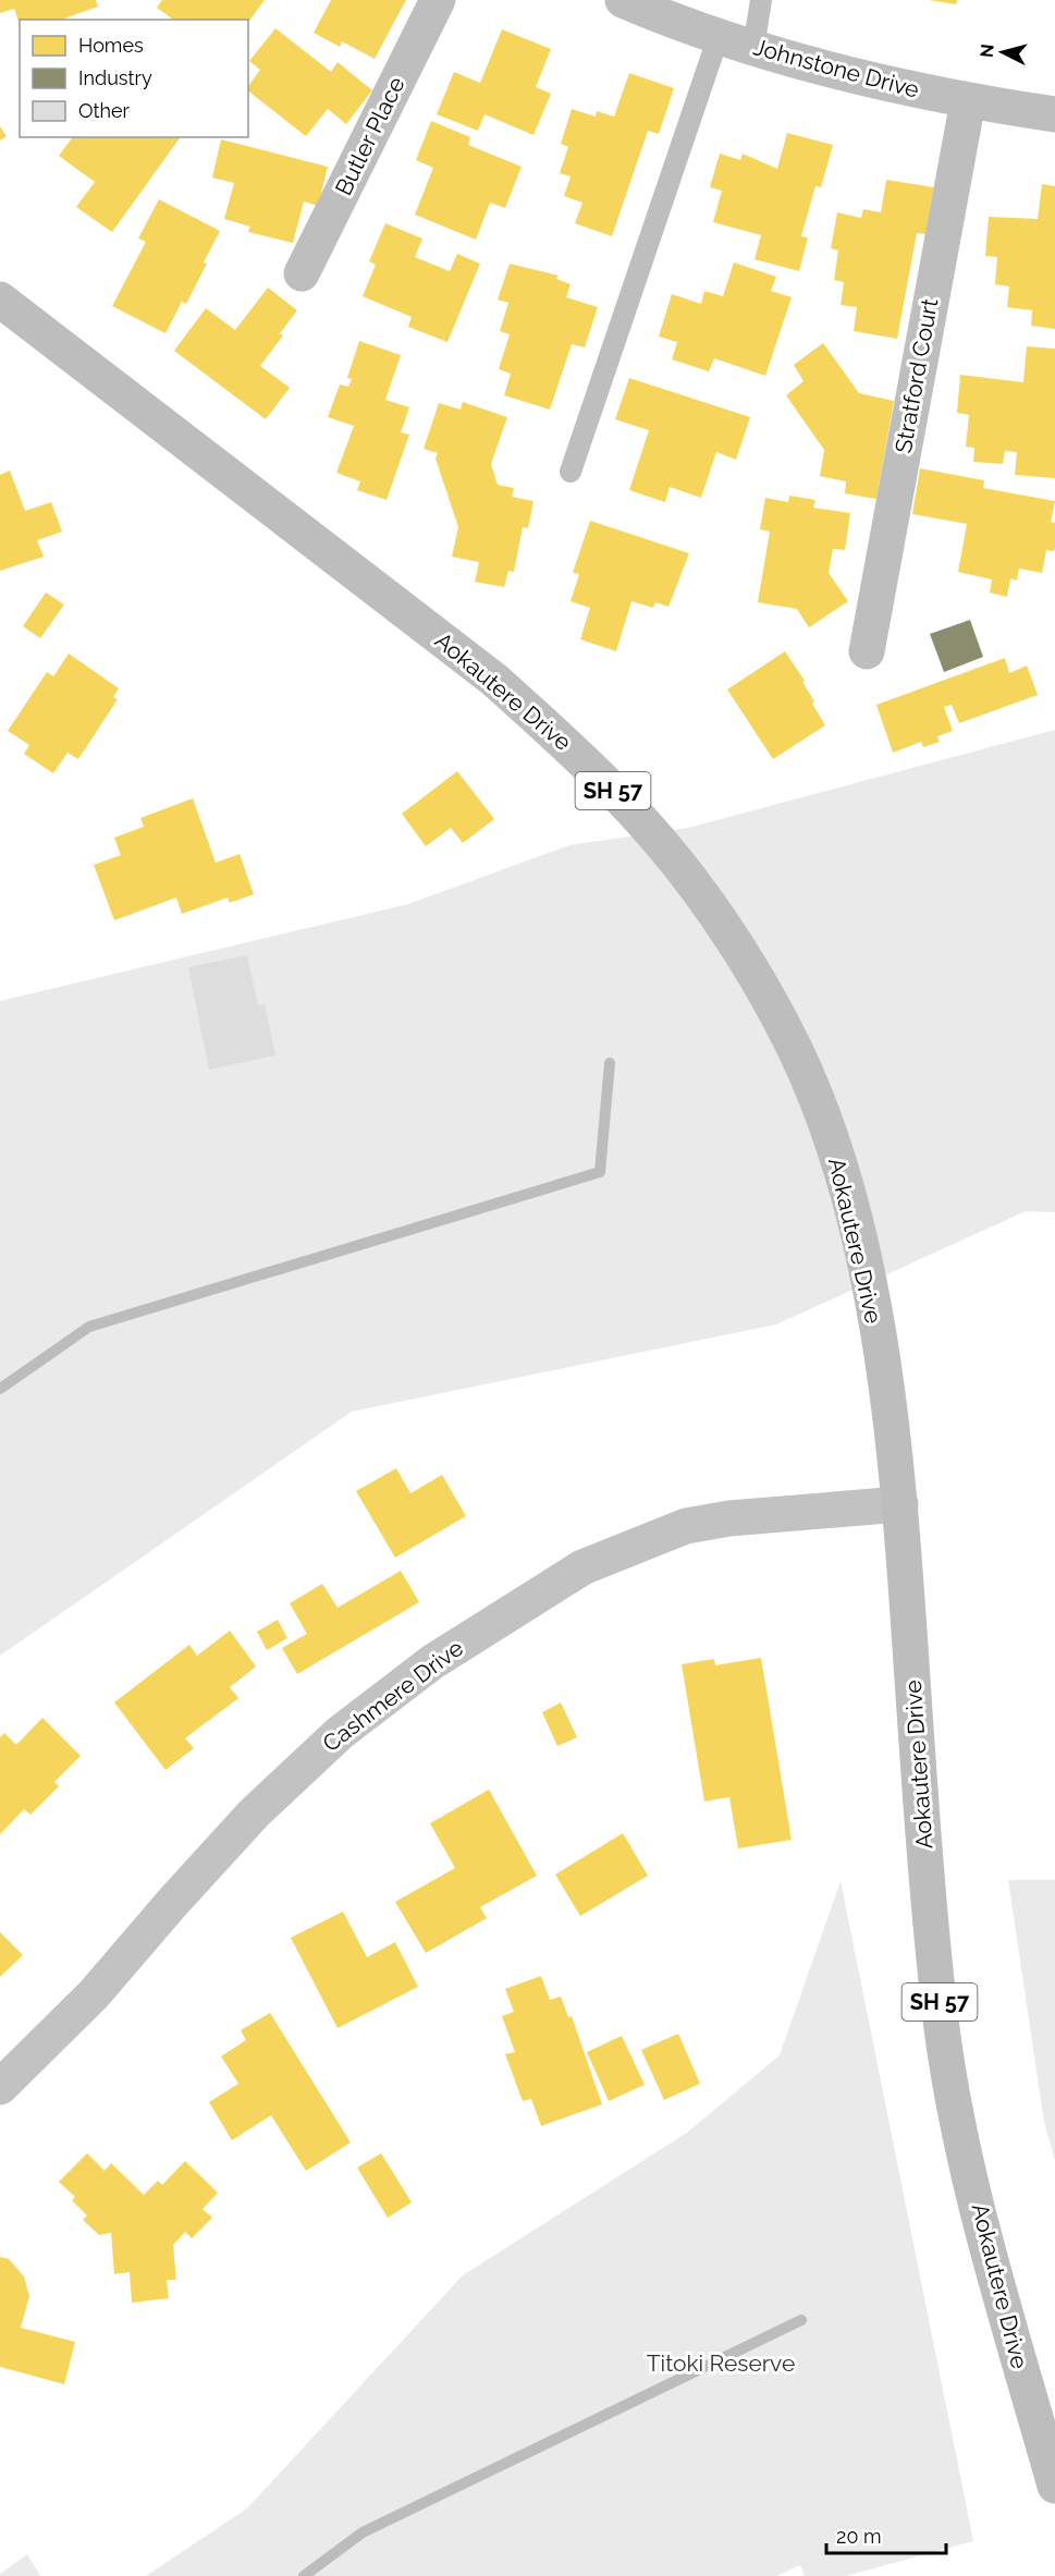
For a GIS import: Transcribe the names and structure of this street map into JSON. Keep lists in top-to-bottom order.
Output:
{
  "streets": {
    "highway": ["Aokautere Drive", "SH 57"],
    "street": [
      "Johnstone Drive",
      "Butler Place",
      "Stratford Court",
      "Cashmere Drive"
    ]
  },
  "crossings": [
    ["Johnstone Drive", "Stratford Court"],
    ["Aokautere Drive", "Cashmere Drive"]
  ],
  "parks": ["Titoki Reserve"],
  "legend": ["Homes", "Industry", "Other"],
  "scale_bar": "20 m",
  "north": "left"
}
